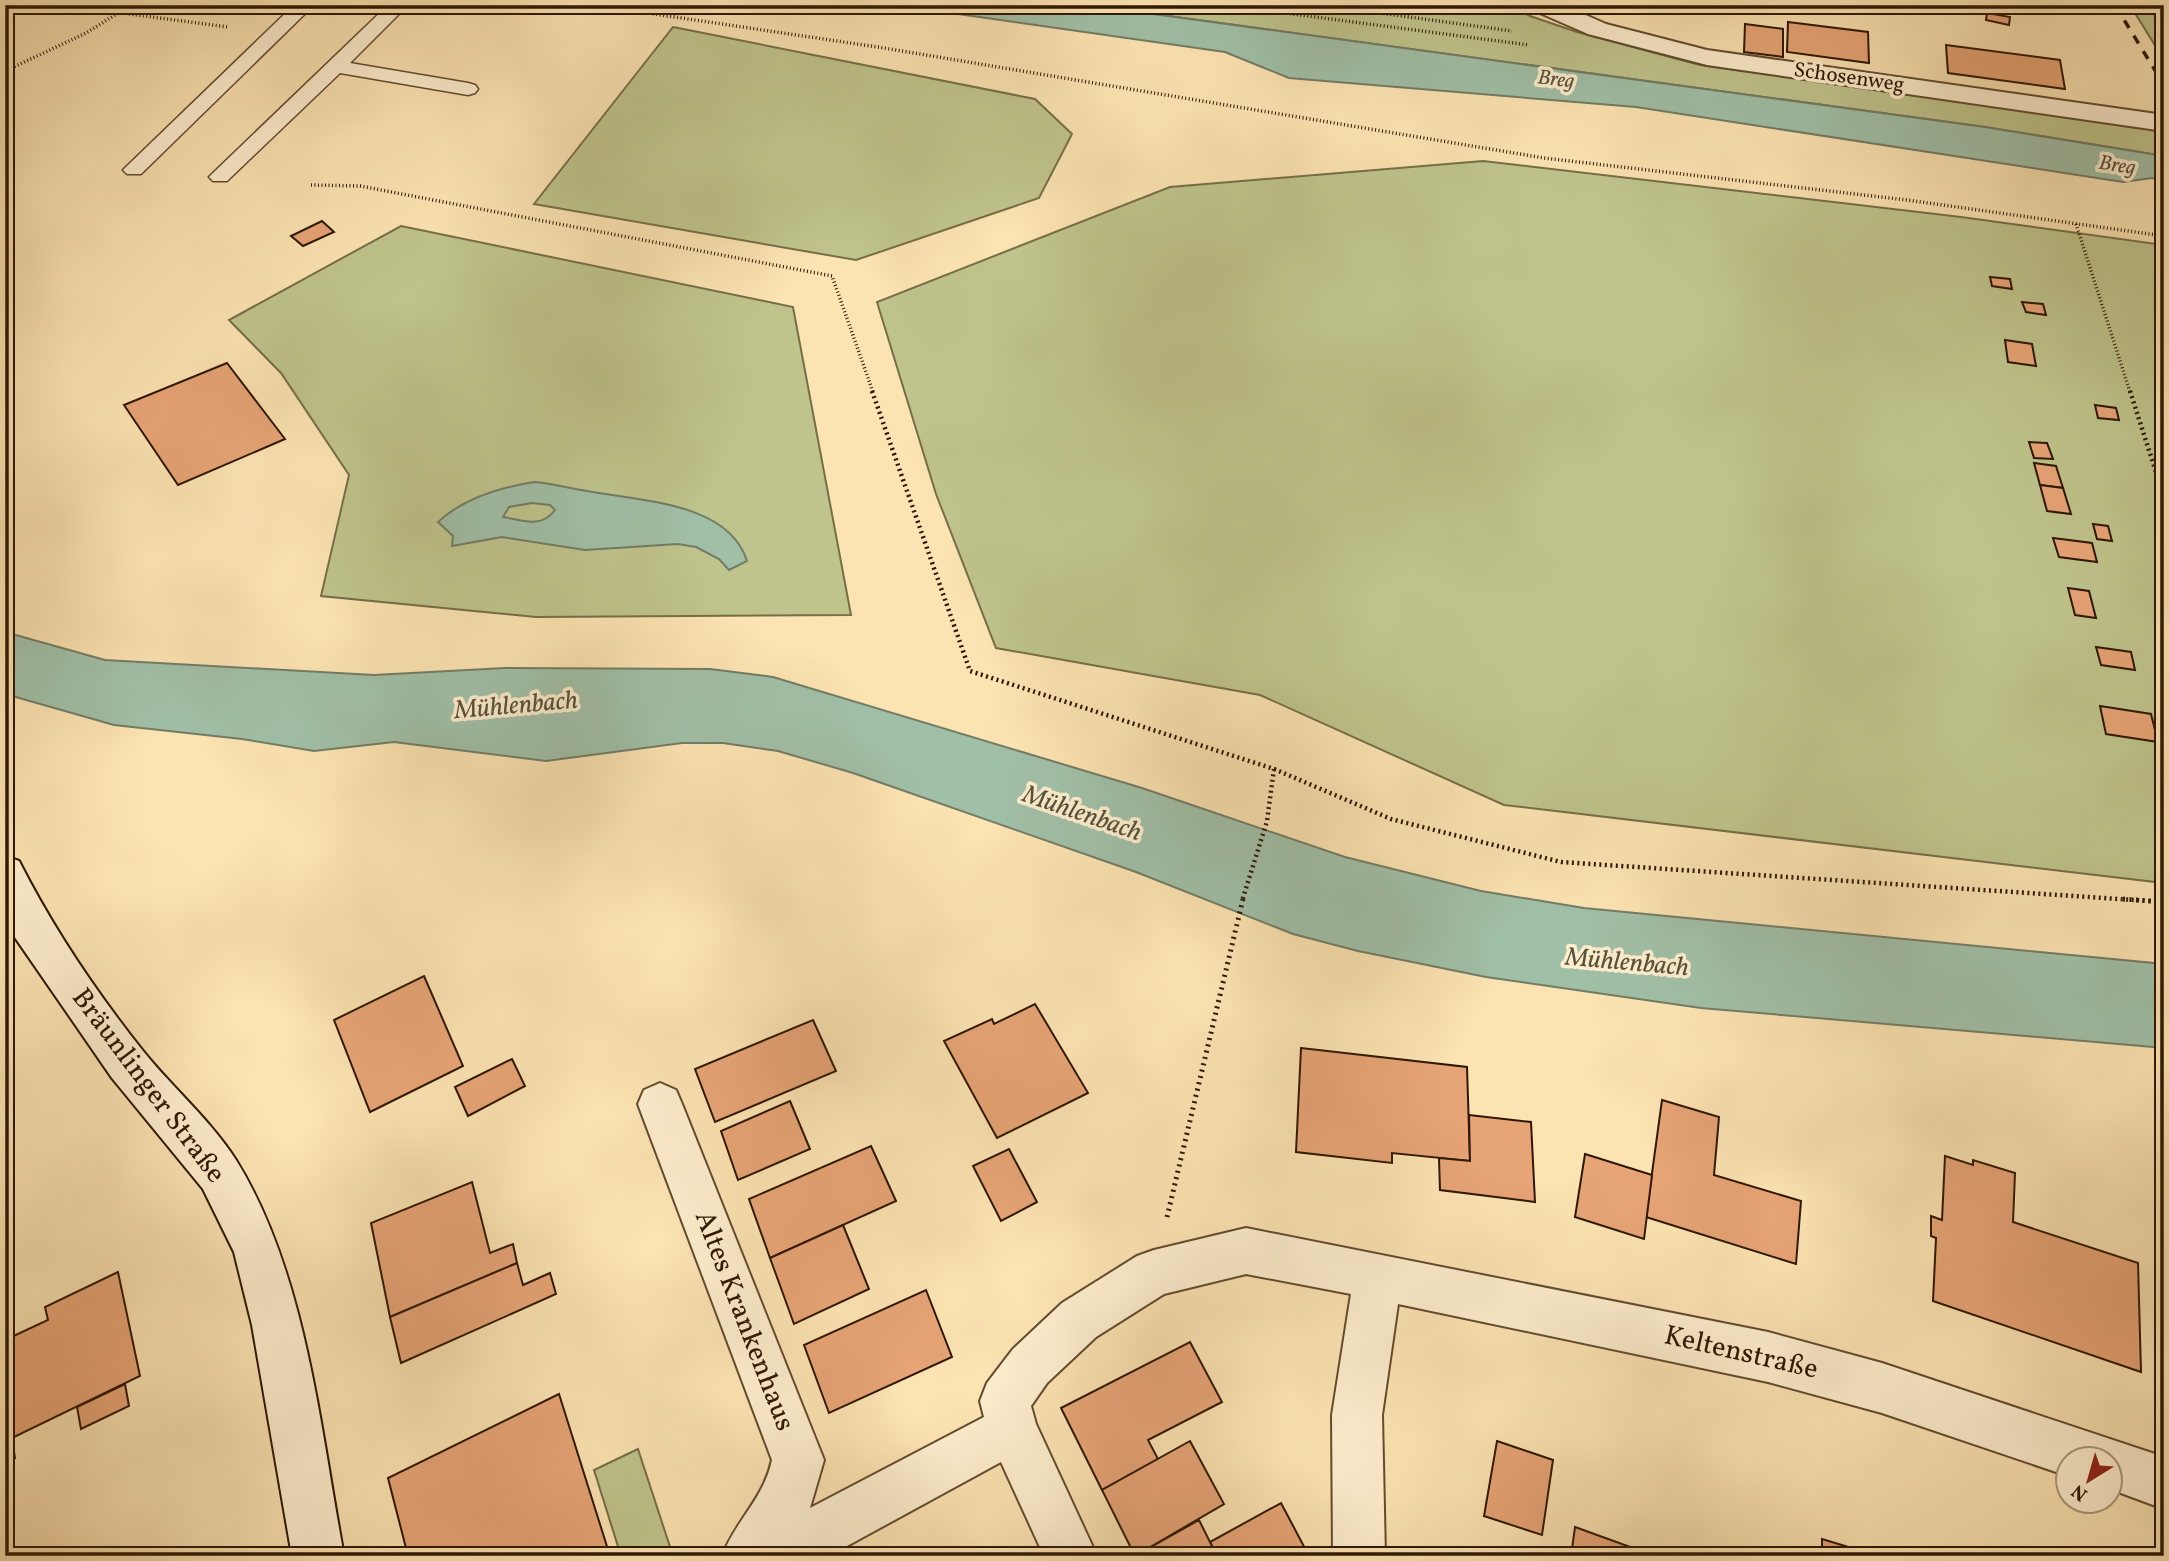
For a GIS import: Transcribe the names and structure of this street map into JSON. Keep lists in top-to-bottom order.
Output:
{
  "streets": {
    "street": [
      "Schosenweg",
      "Bräunlinger Straße",
      "Altes Krankenhaus",
      "Keltenstraße"
    ]
  },
  "water": ["Breg", "Mühlenbach"],
  "north": "bottom left"
}
